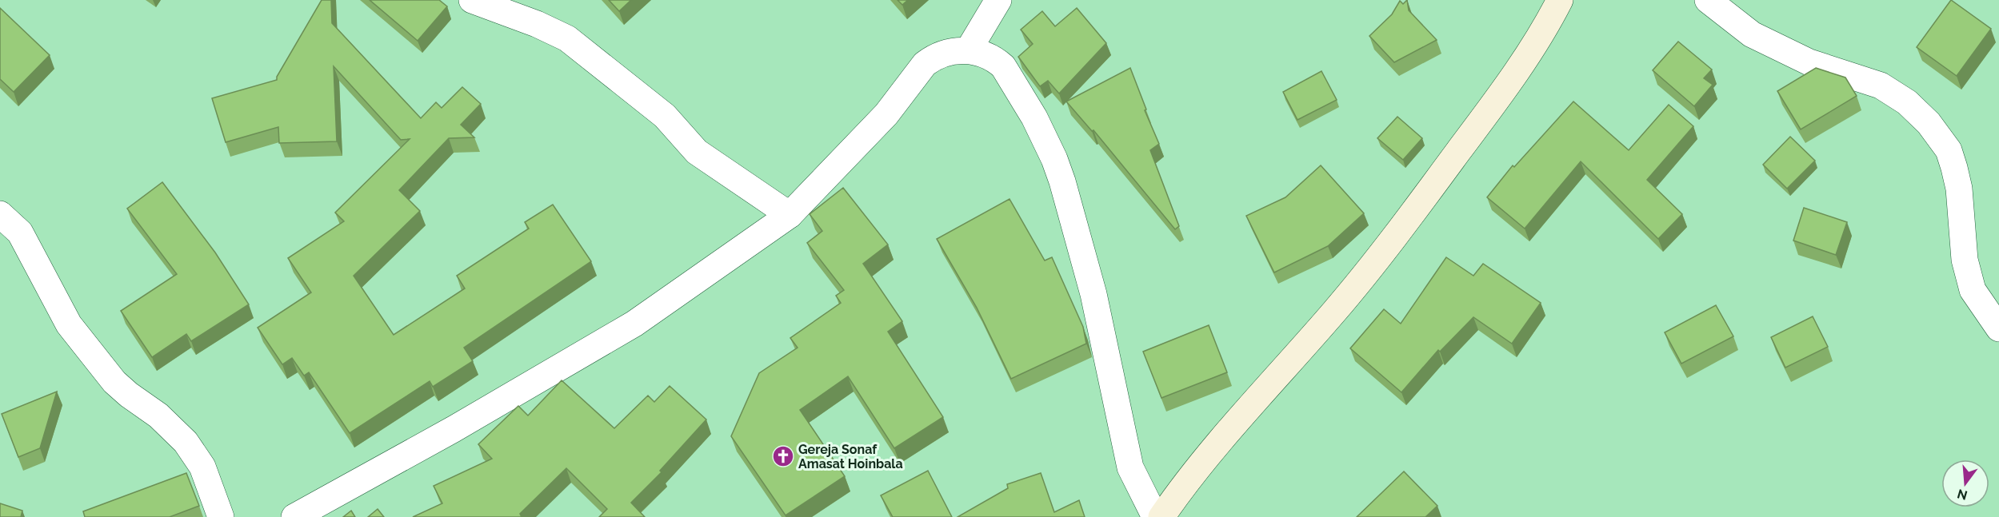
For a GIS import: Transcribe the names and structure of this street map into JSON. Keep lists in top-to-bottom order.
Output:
{
  "places": {
    "church": ["Gereja Sonaf Amasat Hoinbala"]
  },
  "north": "bottom"
}
